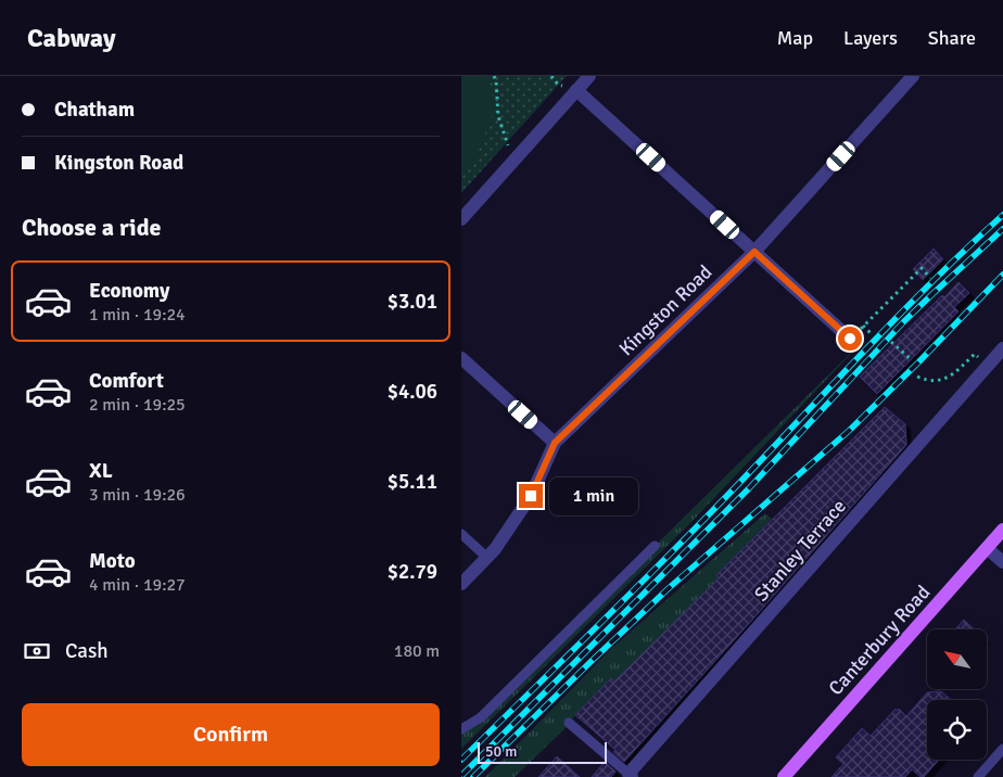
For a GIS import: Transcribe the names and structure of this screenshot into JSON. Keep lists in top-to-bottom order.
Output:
{
  "streets": {
    "main road": ["Canterbury Road"],
    "street": ["Kingston Road", "Stanley Terrace"]
  },
  "scale_bar": "50 m",
  "north": "top left",
  "page": {
    "header": "Cabway",
    "nav": ["Map", "Layers", "Share"],
    "banner": ["Chatham", "Kingston Road"],
    "heading": "Choose a ride",
    "list": [
      {
        "name": "Economy",
        "note": "1 min · 19:24",
        "value": "$3.01"
      },
      {
        "name": "Comfort",
        "note": "2 min · 19:25",
        "value": "$4.06"
      },
      {
        "name": "XL",
        "note": "3 min · 19:26",
        "value": "$5.11"
      },
      {
        "name": "Moto",
        "note": "4 min · 19:27",
        "value": "$2.79"
      }
    ],
    "bubble": "1 min",
    "pay": ["Cash", "180 m"],
    "buttons": "Confirm",
    "scale": "50 m"
  }
}
